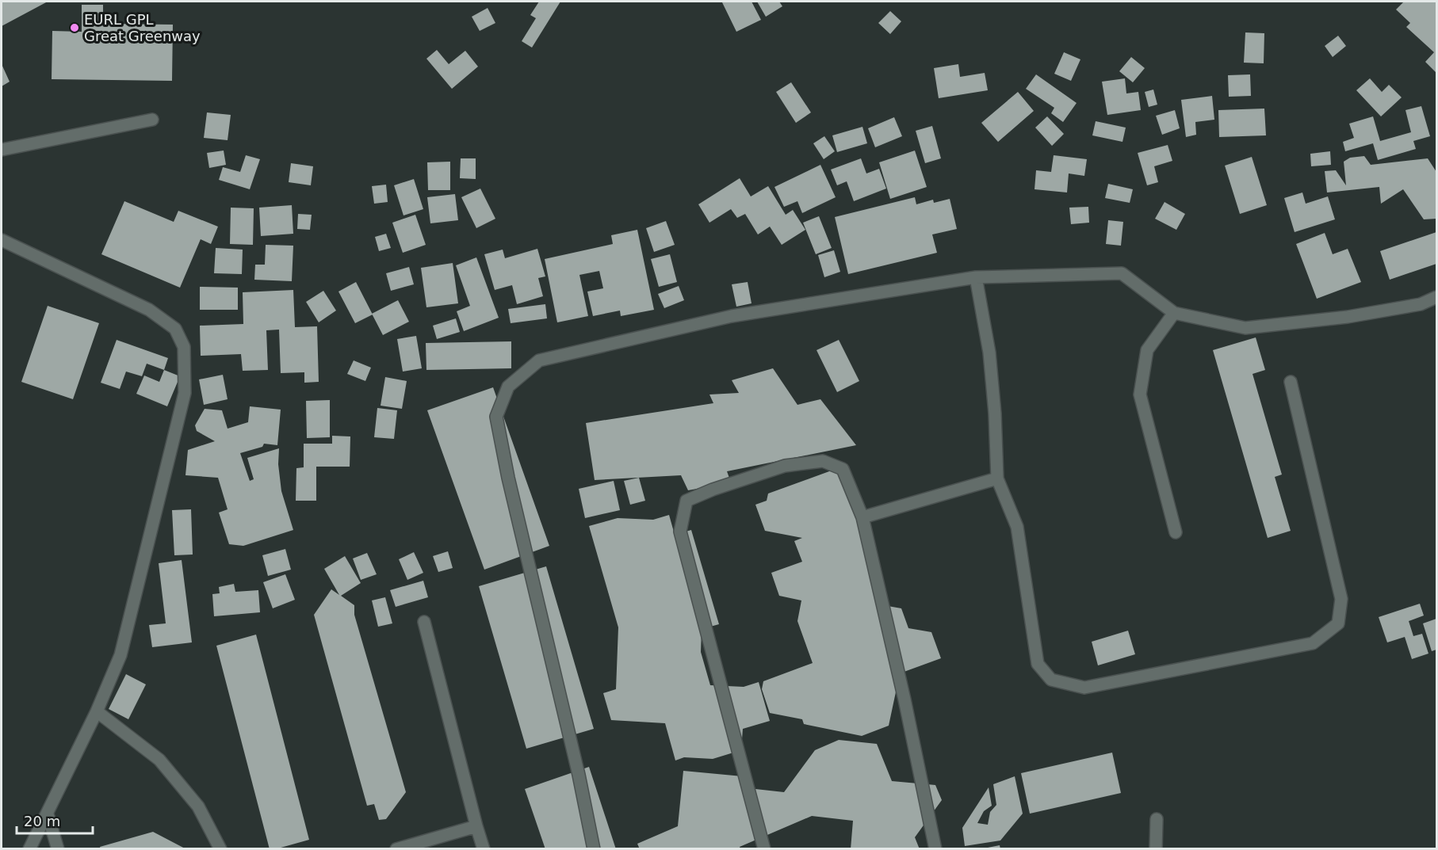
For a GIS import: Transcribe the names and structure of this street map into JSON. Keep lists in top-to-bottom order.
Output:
{
  "places": ["EURL GPL Great Greenway"],
  "scale_bar": "20 m"
}
